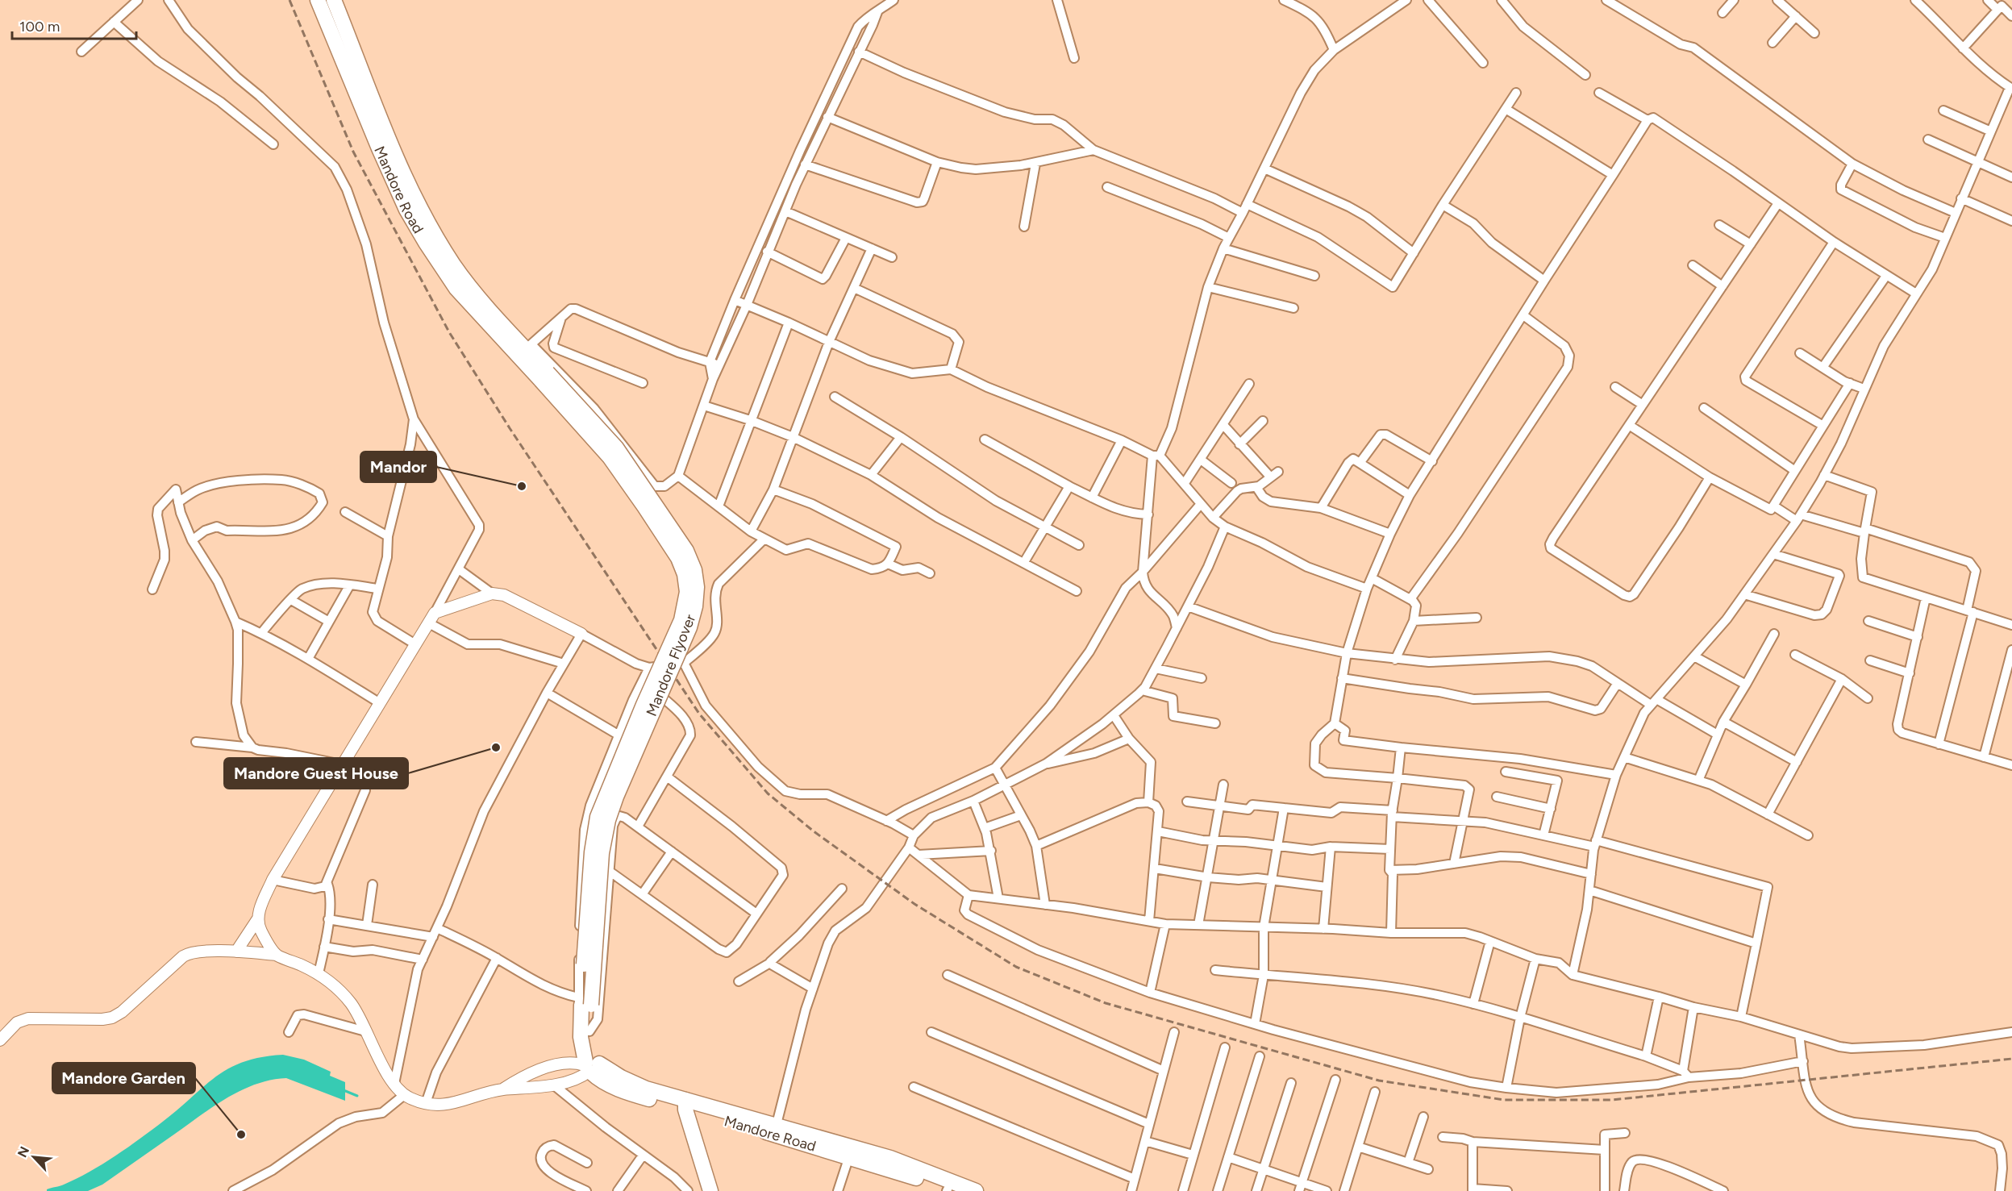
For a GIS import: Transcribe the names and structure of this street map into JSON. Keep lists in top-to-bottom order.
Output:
{
  "streets": {
    "highway": ["Mandore Road", "Mandore Flyover"]
  },
  "crossings": [
    ["Mandore Road", "Mandore Flyover"]
  ],
  "places": ["Mandor", "Mandore Guest House", "Mandore Garden"],
  "scale_bar": "100 m",
  "north": "top left"
}
